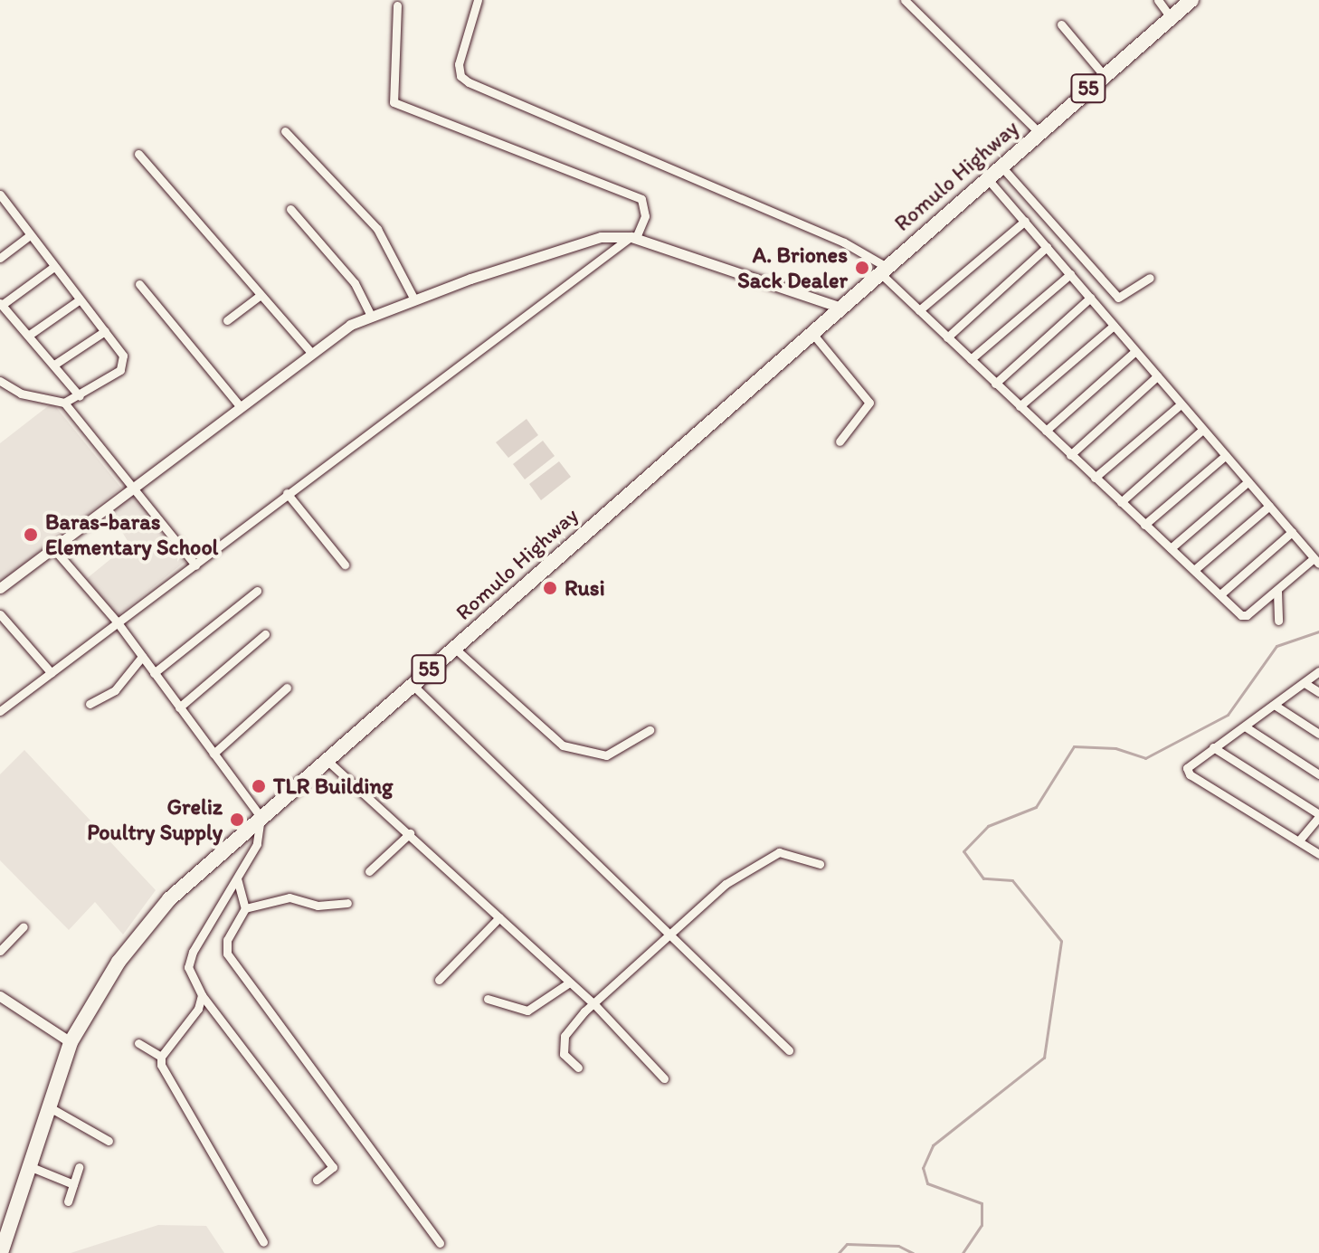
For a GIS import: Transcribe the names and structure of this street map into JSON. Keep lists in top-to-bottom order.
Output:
{
  "streets": {
    "highway": ["55", "Romulo Highway"]
  },
  "places": [
    "A. Briones Sack Dealer",
    "Baras-baras Elementary School",
    "Rusi",
    "TLR Building",
    "Greliz Poultry Supply"
  ]
}
